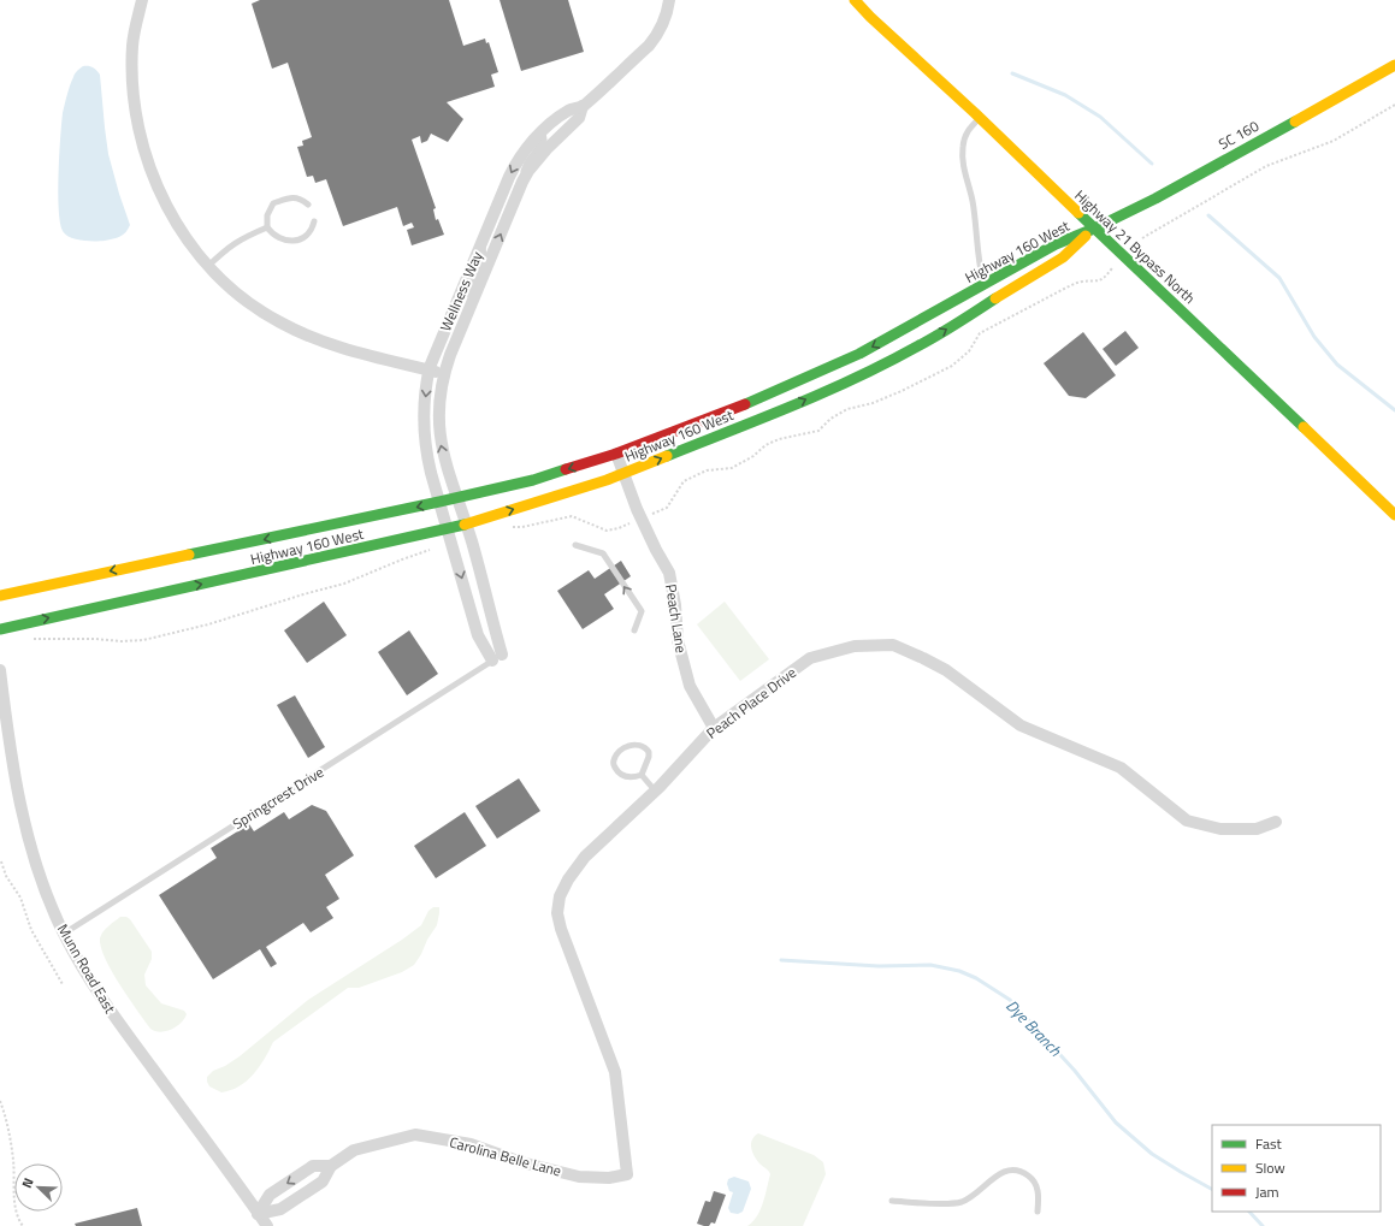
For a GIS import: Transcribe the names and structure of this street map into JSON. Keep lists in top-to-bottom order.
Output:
{
  "streets": {
    "main road": ["SC 160", "Highway 21 Bypass North", "Highway 160 West"],
    "street": [
      "Wellness Way",
      "Peach Lane",
      "Peach Place Drive",
      "Munn Road East",
      "Carolina Belle Lane"
    ],
    "lane": ["Springcrest Drive"]
  },
  "crossings": [
    ["SC 160", "Highway 21 Bypass North"],
    ["SC 160", "Highway 160 West"],
    ["Highway 21 Bypass North", "Highway 160 West"],
    ["Highway 160 West", "Wellness Way"],
    ["Highway 160 West", "Peach Lane"],
    ["Peach Lane", "Peach Place Drive"],
    ["Peach Place Drive", "Carolina Belle Lane"],
    ["Springcrest Drive", "Munn Road East"],
    ["Munn Road East", "Carolina Belle Lane"]
  ],
  "water": ["Dye Branch"],
  "legend": ["Fast", "Slow", "Jam"],
  "north": "top left"
}
